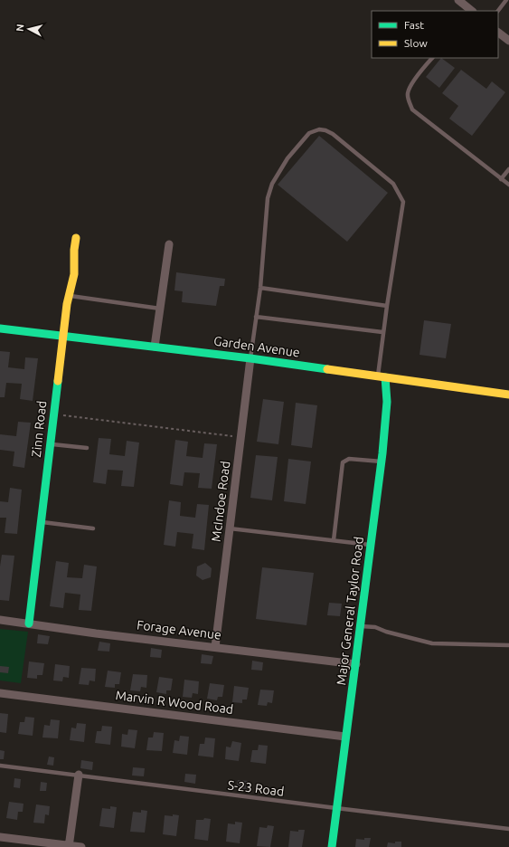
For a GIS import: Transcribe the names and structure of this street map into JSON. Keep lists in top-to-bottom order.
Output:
{
  "streets": {
    "street": [
      "Garden Avenue",
      "Zinn Road",
      "McIndoe Road",
      "Major General Taylor Road",
      "Forage Avenue",
      "Marvin R Wood Road"
    ],
    "lane": ["S-23 Road"]
  },
  "crossings": [
    ["Garden Avenue", "Zinn Road"],
    ["Garden Avenue", "McIndoe Road"],
    ["Garden Avenue", "Major General Taylor Road"],
    ["Zinn Road", "Forage Avenue"],
    ["McIndoe Road", "Forage Avenue"],
    ["Major General Taylor Road", "Forage Avenue"],
    ["Major General Taylor Road", "Marvin R Wood Road"],
    ["Major General Taylor Road", "S-23 Road"]
  ],
  "legend": ["Fast", "Slow"],
  "north": "left"
}
